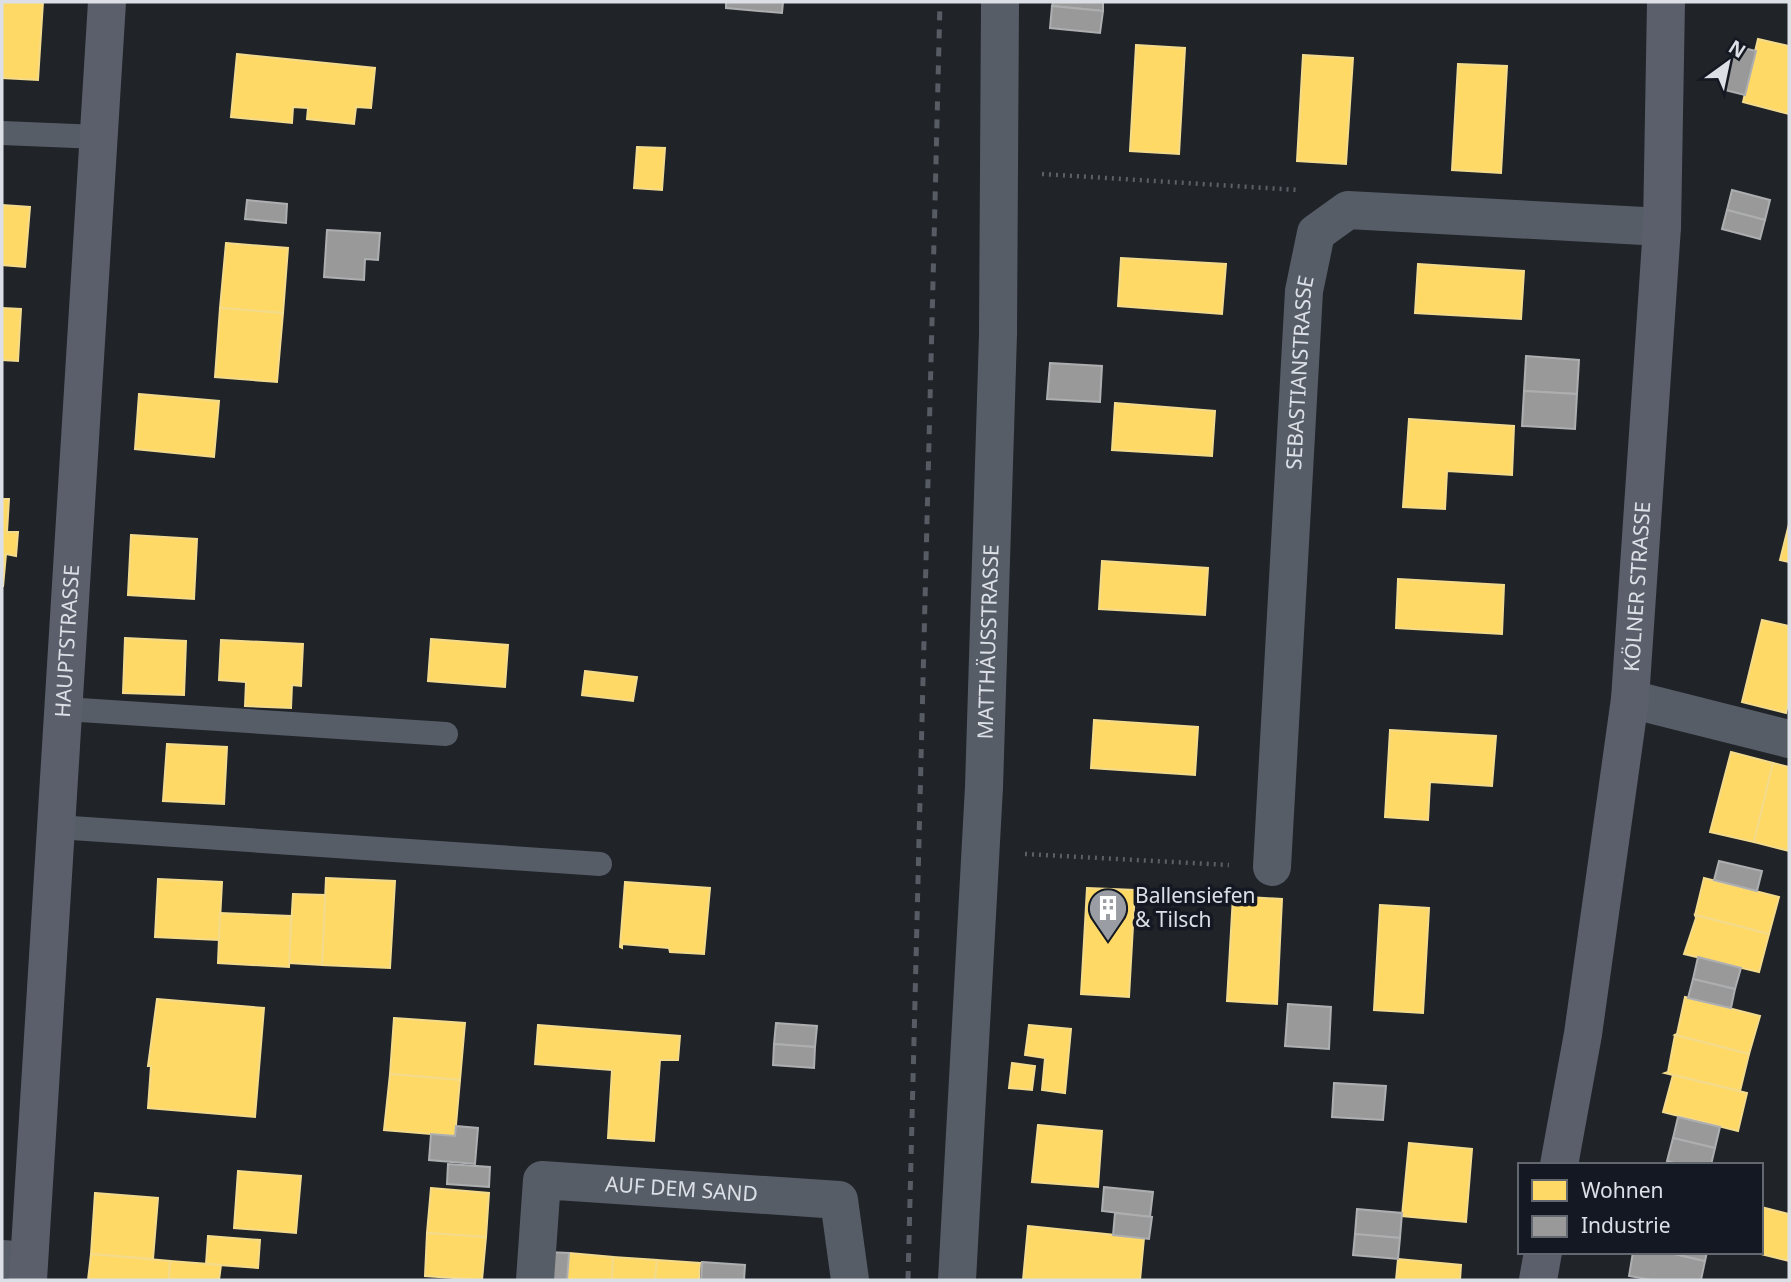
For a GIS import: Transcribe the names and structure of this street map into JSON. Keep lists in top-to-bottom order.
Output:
{
  "streets": {
    "street": [
      "SEBASTIANSTRASSE",
      "KÖLNER STRASSE",
      "HAUPTSTRASSE",
      "MATTHÄUSSTRASSE",
      "AUF DEM SAND"
    ]
  },
  "places": {
    "building": ["Ballensiefen & Tilsch"]
  },
  "legend": ["Wohnen", "Industrie"],
  "north": "top right"
}
